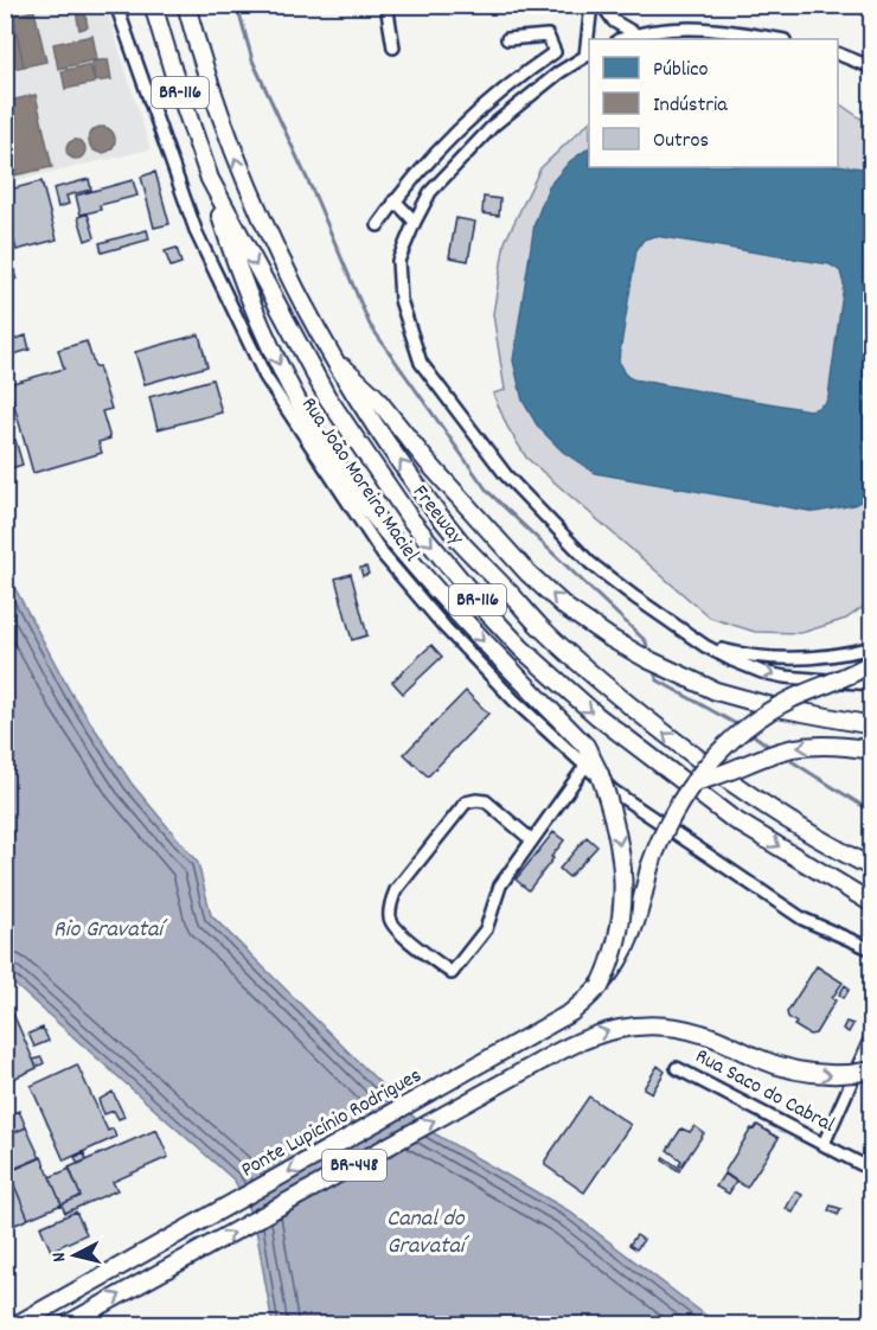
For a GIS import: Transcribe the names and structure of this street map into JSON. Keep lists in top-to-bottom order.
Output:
{
  "streets": {
    "highway": [
      "BR-116",
      "Freeway",
      "Ponte Lupicínio Rodrigues",
      "BR-448"
    ],
    "street": ["Rua João Moreira Maciel", "Rua Saco do Cabral"]
  },
  "water": ["Rio Gravataí", "Canal do Gravataí"],
  "legend": ["Público", "Indústria", "Outros"],
  "north": "left"
}
